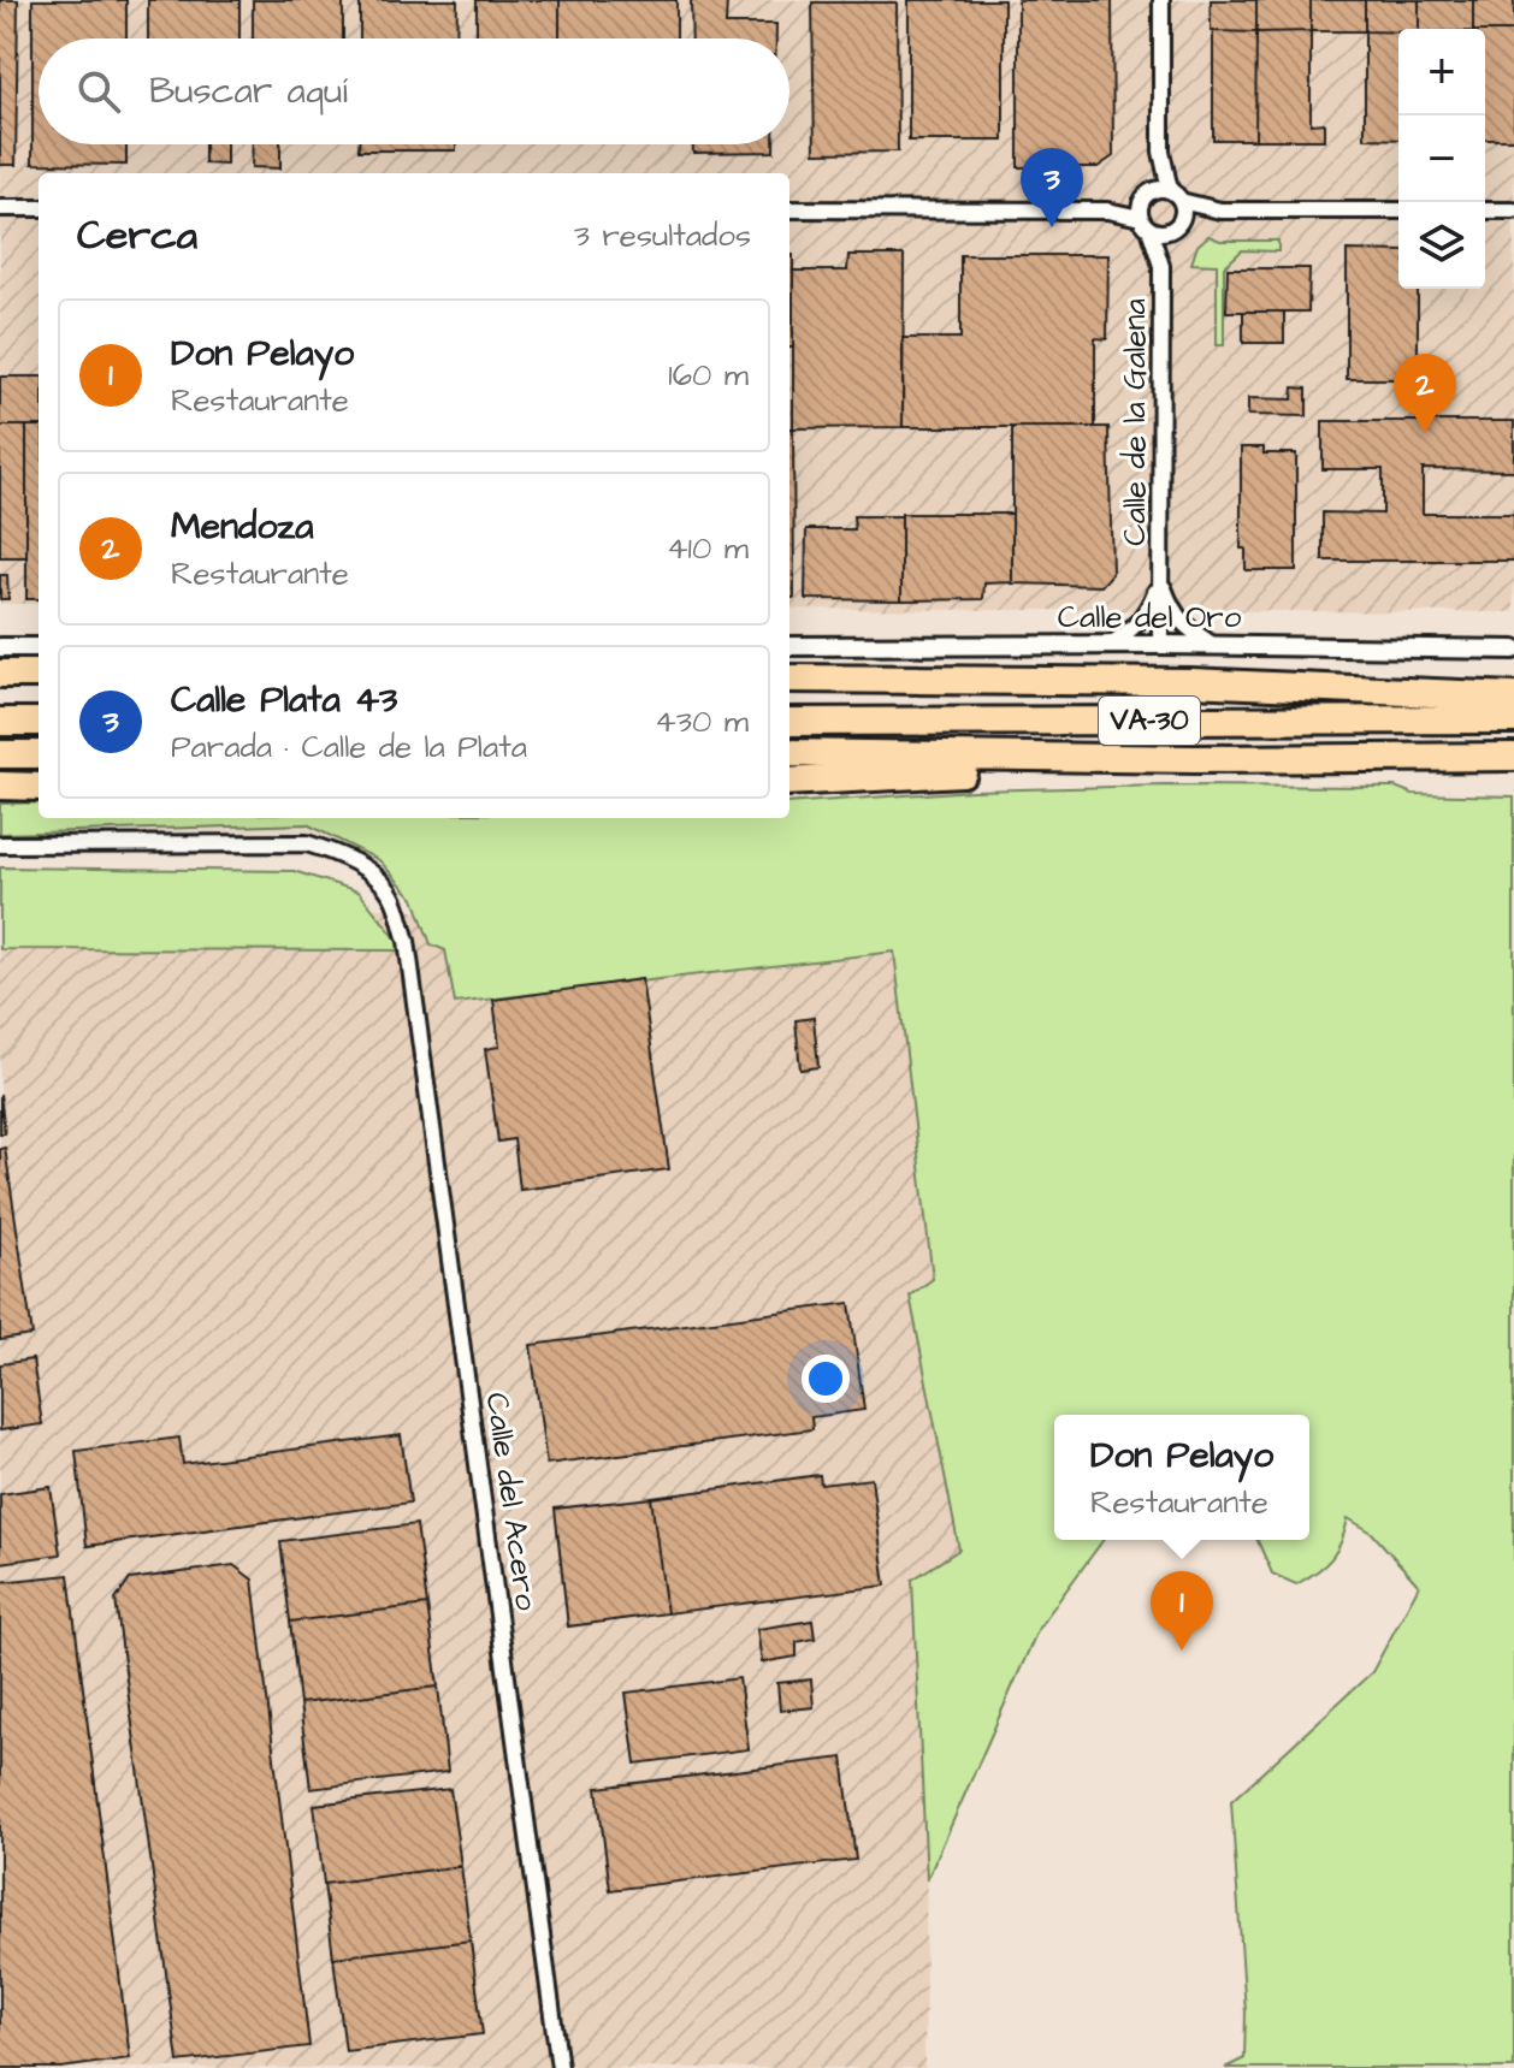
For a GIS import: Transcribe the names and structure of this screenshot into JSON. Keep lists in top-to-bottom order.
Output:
{
  "streets": {
    "highway": ["VA-30"],
    "street": ["Calle de la Galena", "Calle del Oro", "Calle del Acero"]
  },
  "crossings": [
    ["Calle de la Galena", "Calle del Oro"]
  ],
  "page": {
    "map_buttons": ["+", "−"],
    "search": "Buscar aquí",
    "pins": ["3", "2", "1"],
    "heading": ["Cerca", "3 resultados"],
    "list": [
      {
        "mark": "1",
        "name": "Don Pelayo",
        "note": "Restaurante",
        "value": "160 m"
      },
      {
        "mark": "2",
        "name": "Mendoza",
        "note": "Restaurante",
        "value": "410 m"
      },
      {
        "mark": "3",
        "name": "Calle Plata 43",
        "note": "Parada · Calle de la Plata",
        "value": "430 m"
      }
    ],
    "popup": ["Don Pelayo", "Restaurante"]
  }
}
